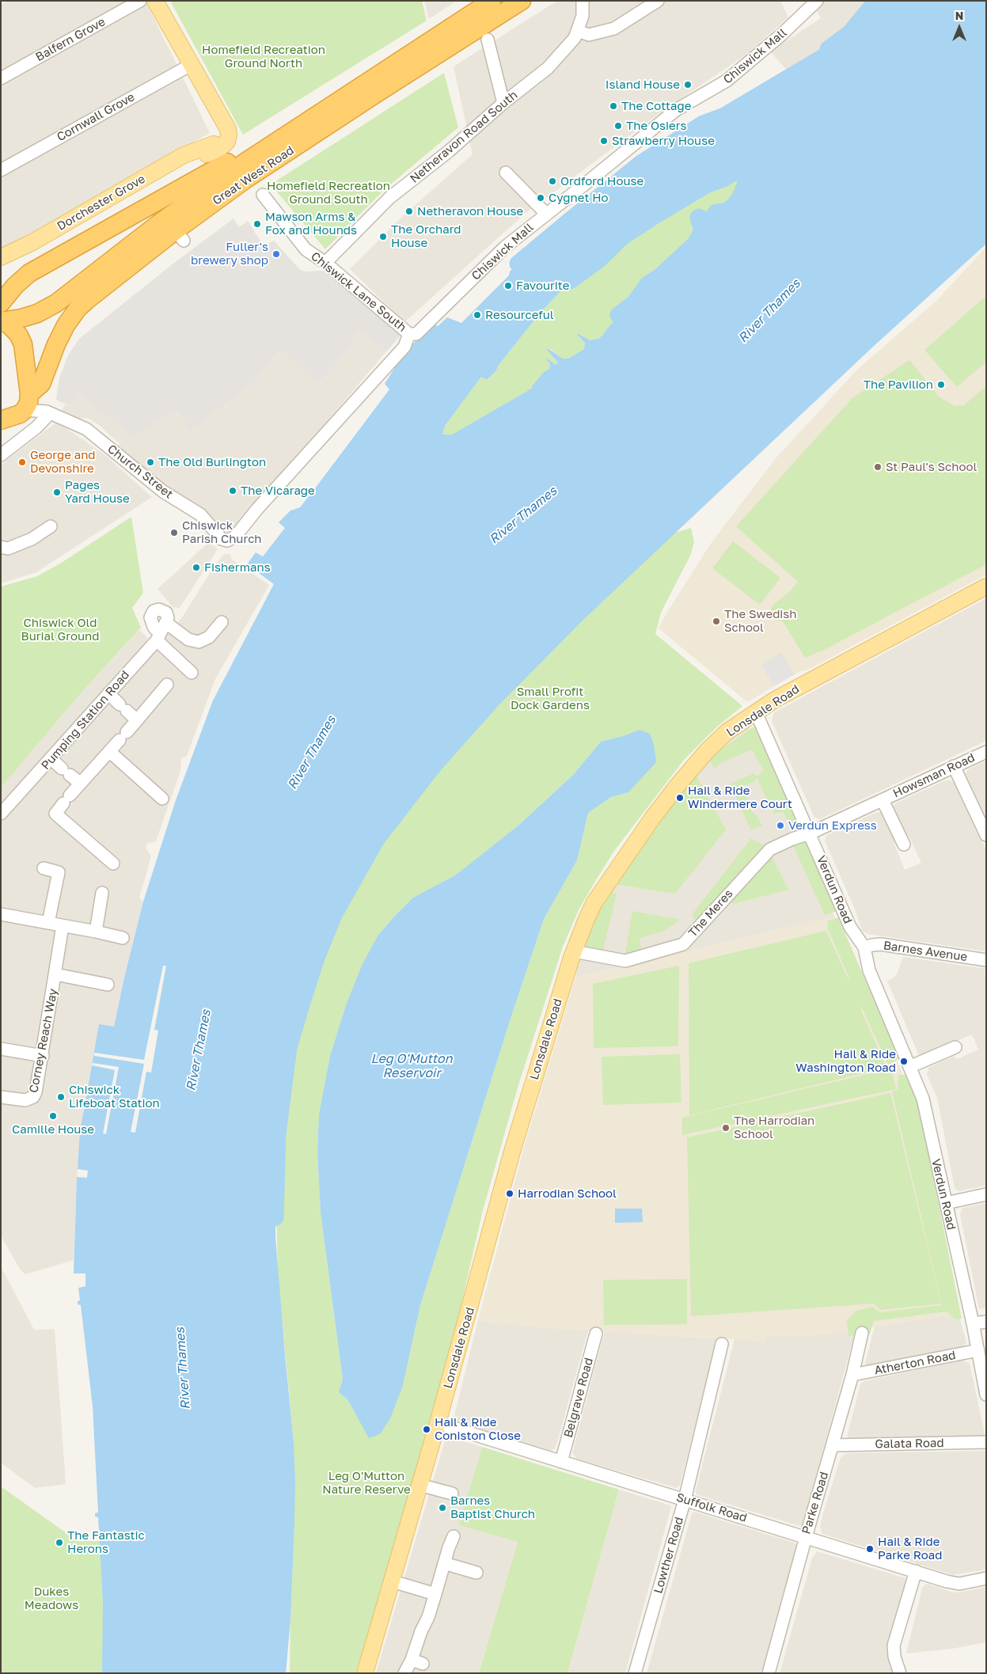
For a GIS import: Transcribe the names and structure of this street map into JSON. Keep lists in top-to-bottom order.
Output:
{
  "streets": {
    "highway": ["Great West Road"],
    "main road": ["Dorchester Grove", "Lonsdale Road"],
    "street": [
      "Balfern Grove",
      "Chiswick Mall",
      "Cornwall Grove",
      "Netheravon Road South",
      "Chiswick Lane South",
      "Church Street",
      "Pumping Station Road",
      "Howsman Road",
      "Verdun Road",
      "The Meres",
      "Barnes Avenue",
      "Corney Reach Way",
      "Atherton Road",
      "Belgrave Road",
      "Galata Road",
      "Parke Road",
      "Suffolk Road",
      "Lowther Road"
    ]
  },
  "crossings": [
    ["Chiswick Mall", "Chiswick Lane South"],
    ["Chiswick Mall", "Church Street"],
    ["Netheravon Road South", "Chiswick Lane South"],
    ["Great West Road", "Church Street"],
    ["Chiswick Lane South", "Church Street"],
    ["Lonsdale Road", "Verdun Road"],
    ["Lonsdale Road", "The Meres"],
    ["Lonsdale Road", "Suffolk Road"],
    ["Howsman Road", "Verdun Road"],
    ["Howsman Road", "The Meres"],
    ["Verdun Road", "The Meres"],
    ["Verdun Road", "Barnes Avenue"],
    ["Verdun Road", "Atherton Road"],
    ["Atherton Road", "Parke Road"],
    ["Belgrave Road", "Suffolk Road"],
    ["Galata Road", "Parke Road"],
    ["Parke Road", "Suffolk Road"],
    ["Suffolk Road", "Lowther Road"]
  ],
  "water": ["River Thames", "Leg O'Mutton Reservoir"],
  "parks": [
    "Homefield Recreation Ground North",
    "Homefield Recreation Ground South",
    "Chiswick Old Burial Ground",
    "Small Profit Dock Gardens",
    "Leg O'Mutton Nature Reserve",
    "Dukes Meadows"
  ],
  "places": [
    "Island House",
    "The Cottage",
    "The Osiers",
    "Strawberry House",
    "Ordford House",
    "Cygnet Ho",
    "Netheravon House",
    "Mawson Arms & Fox and Hounds",
    "The Orchard House",
    "Fuller's brewery shop",
    "Favourite",
    "Resourceful",
    "The Pavilion",
    "George and Devonshire",
    "The Old Burlington",
    "St Paul's School",
    "The Vicarage",
    "Pages Yard House",
    "Chiswick Parish Church",
    "Fishermans",
    "The Swedish School",
    "Hail & Ride Windermere Court",
    "Verdun Express",
    "Hail & Ride Washington Road",
    "Chiswick Lifeboat Station",
    "Camille House",
    "The Harrodian School",
    "Harrodian School",
    "Hail & Ride Coniston Close",
    "Barnes Baptist Church",
    "The Fantastic Herons",
    "Hail & Ride Parke Road"
  ],
  "north": "top"
}
